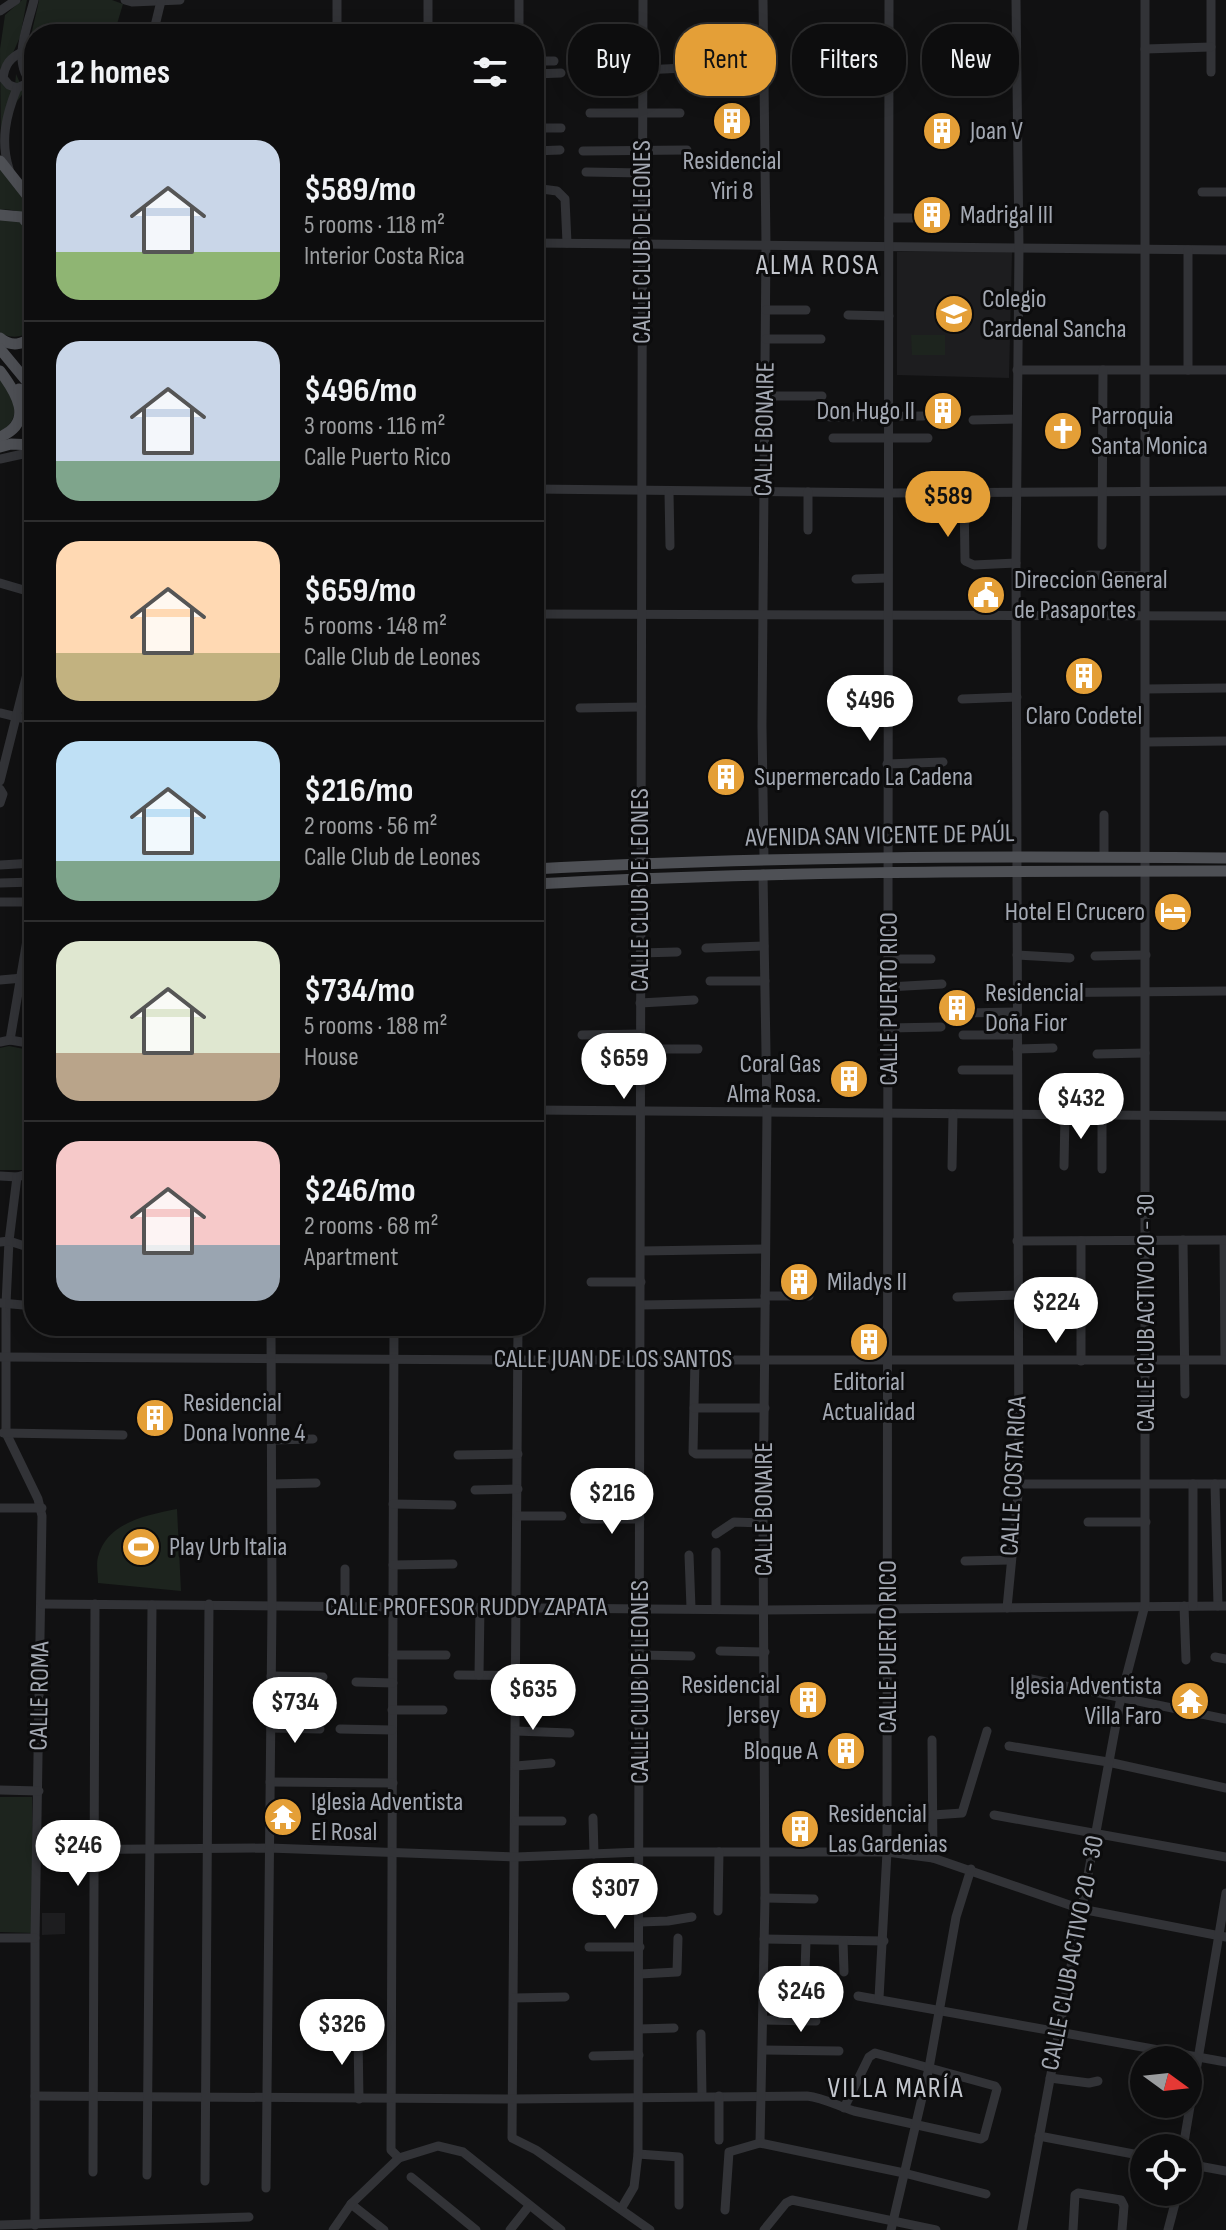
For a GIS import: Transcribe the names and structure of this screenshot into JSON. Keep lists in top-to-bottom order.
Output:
{
  "streets": {
    "main road": ["AVENIDA SAN VICENTE DE PAÚL"],
    "street": [
      "CALLE CLUB DE LEONES",
      "CALLE BONAIRE",
      "CALLE PUERTO RICO",
      "CALLE CLUB ACTIVO 20 - 30",
      "CALLE JUAN DE LOS SANTOS",
      "CALLE COSTA RICA",
      "CALLE PROFESOR RUDDY ZAPATA",
      "CALLE ROMA"
    ]
  },
  "crossings": [
    ["CALLE CLUB DE LEONES", "AVENIDA SAN VICENTE DE PAÚL"],
    ["CALLE CLUB DE LEONES", "CALLE JUAN DE LOS SANTOS"],
    ["CALLE CLUB DE LEONES", "CALLE PROFESOR RUDDY ZAPATA"],
    ["CALLE BONAIRE", "AVENIDA SAN VICENTE DE PAÚL"],
    ["CALLE BONAIRE", "CALLE JUAN DE LOS SANTOS"],
    ["CALLE BONAIRE", "CALLE PROFESOR RUDDY ZAPATA"],
    ["AVENIDA SAN VICENTE DE PAÚL", "CALLE PUERTO RICO"],
    ["AVENIDA SAN VICENTE DE PAÚL", "CALLE CLUB ACTIVO 20 - 30"],
    ["AVENIDA SAN VICENTE DE PAÚL", "CALLE COSTA RICA"],
    ["CALLE PUERTO RICO", "CALLE JUAN DE LOS SANTOS"],
    ["CALLE PUERTO RICO", "CALLE PROFESOR RUDDY ZAPATA"],
    ["CALLE CLUB ACTIVO 20 - 30", "CALLE JUAN DE LOS SANTOS"],
    ["CALLE CLUB ACTIVO 20 - 30", "CALLE PROFESOR RUDDY ZAPATA"],
    ["CALLE JUAN DE LOS SANTOS", "CALLE COSTA RICA"],
    ["CALLE JUAN DE LOS SANTOS", "CALLE ROMA"],
    ["CALLE COSTA RICA", "CALLE PROFESOR RUDDY ZAPATA"],
    ["CALLE PROFESOR RUDDY ZAPATA", "CALLE ROMA"]
  ],
  "districts": ["ALMA ROSA", "VILLA MARÍA"],
  "places": {
    "building": [
      "Residencial Yiri 8",
      "Joan V",
      "Madrigal III",
      "Don Hugo II",
      "Claro Codetel",
      "Supermercado La Cadena",
      "Residencial Doña Fior",
      "Coral Gas Alma Rosa.",
      "Miladys II",
      "Editorial Actualidad",
      "Residencial Dona Ivonne 4",
      "Residencial Jersey",
      "Bloque A",
      "Residencial Las Gardenias"
    ],
    "school or university": ["Colegio Cardenal Sancha"],
    "church": ["Parroquia Santa Monica"],
    "public building": ["Direccion General de Pasaportes"],
    "hotel": ["Hotel El Crucero"],
    "sports": ["Play Urb Italia"],
    "temple": ["Iglesia Adventista Villa Faro", "Iglesia Adventista El Rosal"]
  },
  "north": "right",
  "page": {
    "chip": [
      "Buy",
      "Rent",
      "Filters",
      "New"
    ],
    "heading": "12 homes",
    "list": [
      {
        "name": "$589/mo",
        "note": "5 rooms · 118 m² · Interior Costa Rica"
      },
      {
        "name": "$496/mo",
        "note": "3 rooms · 116 m² · Calle Puerto Rico"
      },
      {
        "name": "$659/mo",
        "note": "5 rooms · 148 m² · Calle Club de Leones"
      },
      {
        "name": "$216/mo",
        "note": "2 rooms · 56 m² · Calle Club de Leones"
      },
      {
        "name": "$734/mo",
        "note": "5 rooms · 188 m² · House"
      },
      {
        "name": "$246/mo",
        "note": "2 rooms · 68 m² · Apartment"
      }
    ],
    "price": [
      "$589",
      "$496",
      "$659",
      "$432",
      "$224",
      "$216",
      "$635",
      "$734",
      "$246",
      "$307",
      "$246",
      "$326"
    ]
  }
}
